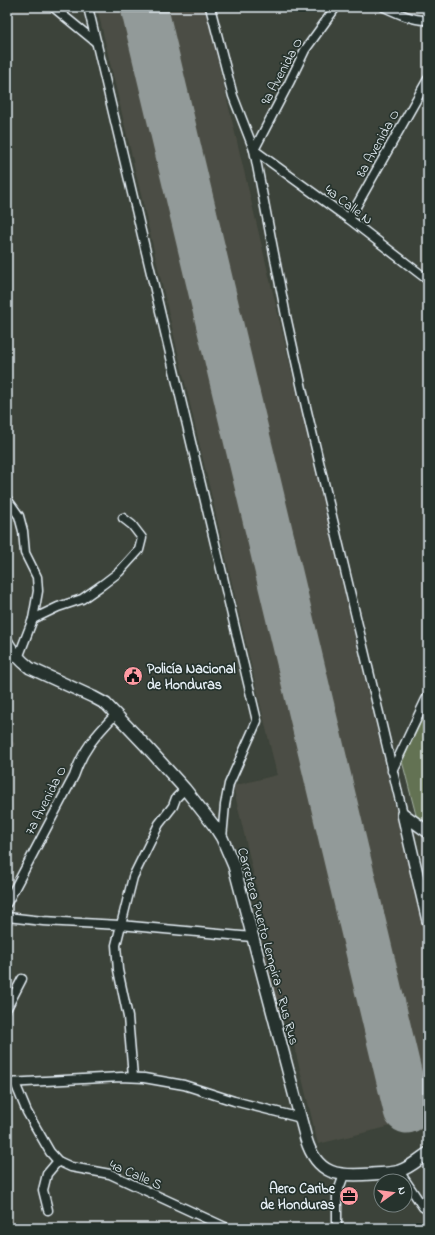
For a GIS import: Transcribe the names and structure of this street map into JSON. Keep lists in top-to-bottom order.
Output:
{
  "streets": {
    "street": [
      "9a Avenida O",
      "8a Avenida O",
      "4a Calle N",
      "7a Avenida O",
      "Carretera Puerto Lempira - Rus Rus",
      "4a Calle S"
    ]
  },
  "crossings": [
    ["9a Avenida O", "4a Calle N"],
    ["8a Avenida O", "4a Calle N"],
    ["7a Avenida O", "Carretera Puerto Lempira - Rus Rus"]
  ],
  "places": {
    "public building": ["Policía Nacional de Honduras"],
    "office": ["Aero Caribe de Honduras"]
  },
  "north": "right"
}
